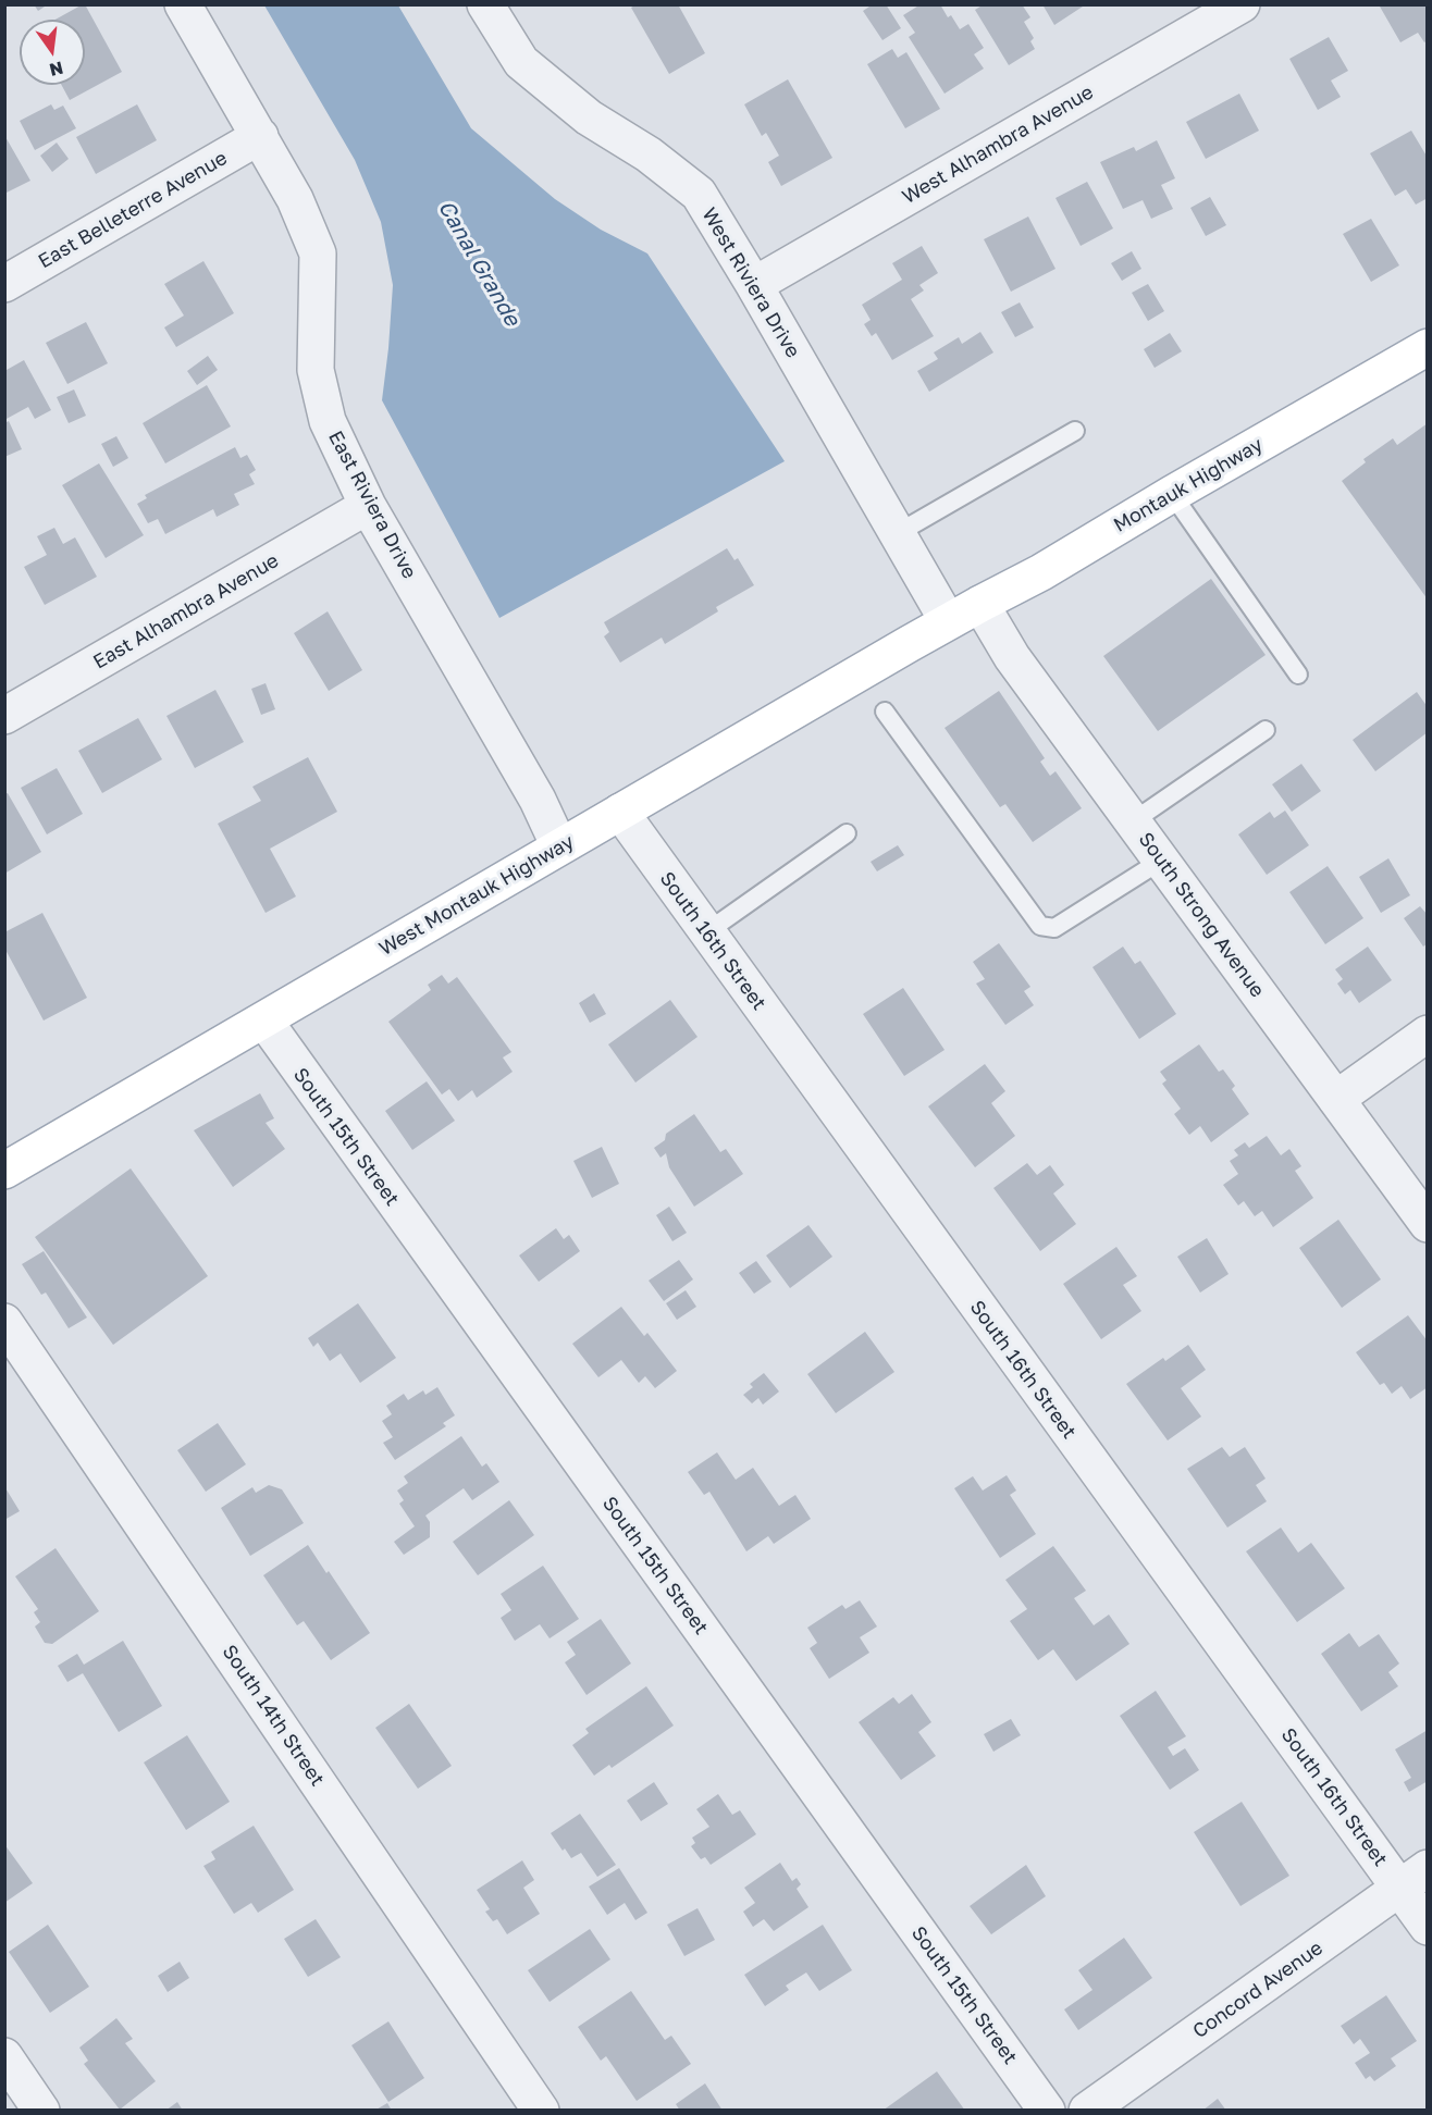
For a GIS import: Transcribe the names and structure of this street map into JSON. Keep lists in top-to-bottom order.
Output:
{
  "streets": {
    "main road": ["Montauk Highway", "West Montauk Highway"],
    "street": [
      "West Alhambra Avenue",
      "East Belleterre Avenue",
      "West Riviera Drive",
      "East Riviera Drive",
      "East Alhambra Avenue",
      "South Strong Avenue",
      "South 16th Street",
      "South 15th Street",
      "South 14th Street",
      "Concord Avenue"
    ]
  },
  "crossings": [
    ["West Alhambra Avenue", "West Riviera Drive"],
    ["East Belleterre Avenue", "East Riviera Drive"],
    ["West Riviera Drive", "Montauk Highway"],
    ["West Riviera Drive", "West Montauk Highway"],
    ["Montauk Highway", "West Montauk Highway"],
    ["Montauk Highway", "South Strong Avenue"],
    ["East Riviera Drive", "East Alhambra Avenue"],
    ["East Riviera Drive", "West Montauk Highway"],
    ["West Montauk Highway", "South 16th Street"],
    ["West Montauk Highway", "South 15th Street"],
    ["South 16th Street", "Concord Avenue"]
  ],
  "water": ["Canal Grande"],
  "north": "bottom"
}
